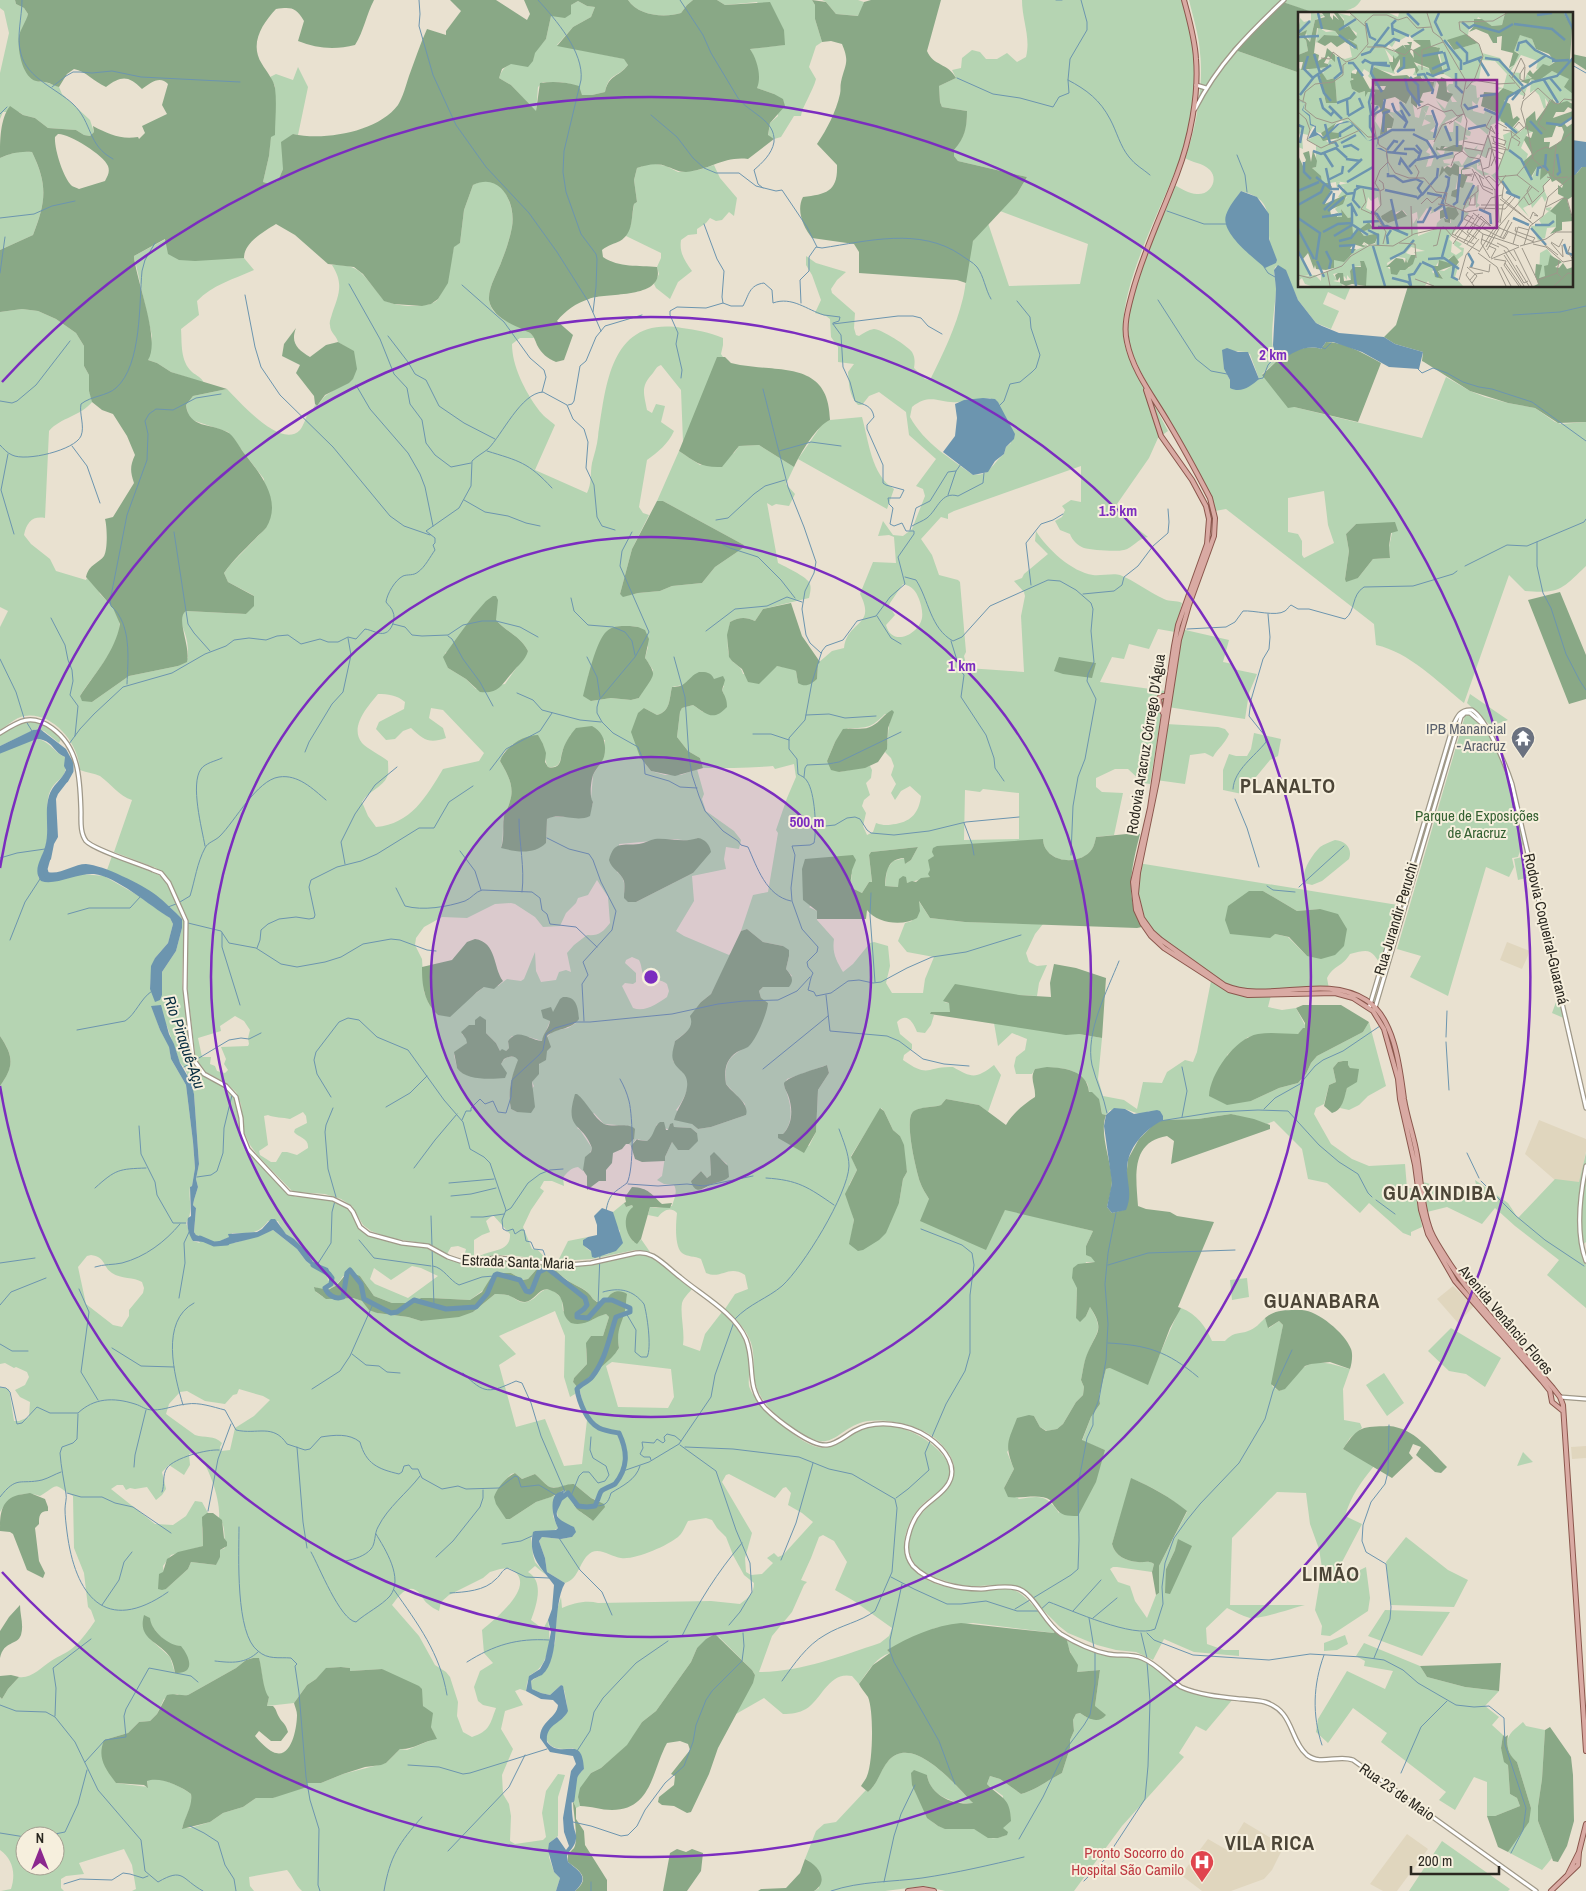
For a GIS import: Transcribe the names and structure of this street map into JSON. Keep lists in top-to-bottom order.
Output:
{
  "streets": {
    "main road": ["Rodovia Aracruz Córrego D'Água", "Avenida Venâncio Flores"],
    "street": [
      "Rua Jurandir Peruchi",
      "Rodovia Coqueiral-Guaraná",
      "Estrada Santa Maria",
      "Rua 23 de Maio"
    ]
  },
  "crossings": [
    ["Rodovia Aracruz Córrego D'Água", "Rua Jurandir Peruchi"],
    ["Rodovia Aracruz Córrego D'Água", "Avenida Venâncio Flores"],
    ["Rua Jurandir Peruchi", "Rodovia Coqueiral-Guaraná"],
    ["Rua Jurandir Peruchi", "Avenida Venâncio Flores"],
    ["Estrada Santa Maria", "Rua 23 de Maio"]
  ],
  "districts": [
    "PLANALTO",
    "GUAXINDIBA",
    "GUANABARA",
    "LIMÃO",
    "VILA RICA"
  ],
  "water": ["Rio Piraquê-Açu"],
  "parks": ["Parque de Exposições de Aracruz"],
  "places": {
    "temple": ["IPB Manancial - Aracruz"],
    "hospital": ["Pronto Socorro do Hospital São Camilo"]
  },
  "scale_bar": "200 m",
  "north": "top",
  "rings": [
    "2 km",
    "1.5 km",
    "1 km",
    "500 m"
  ]
}
